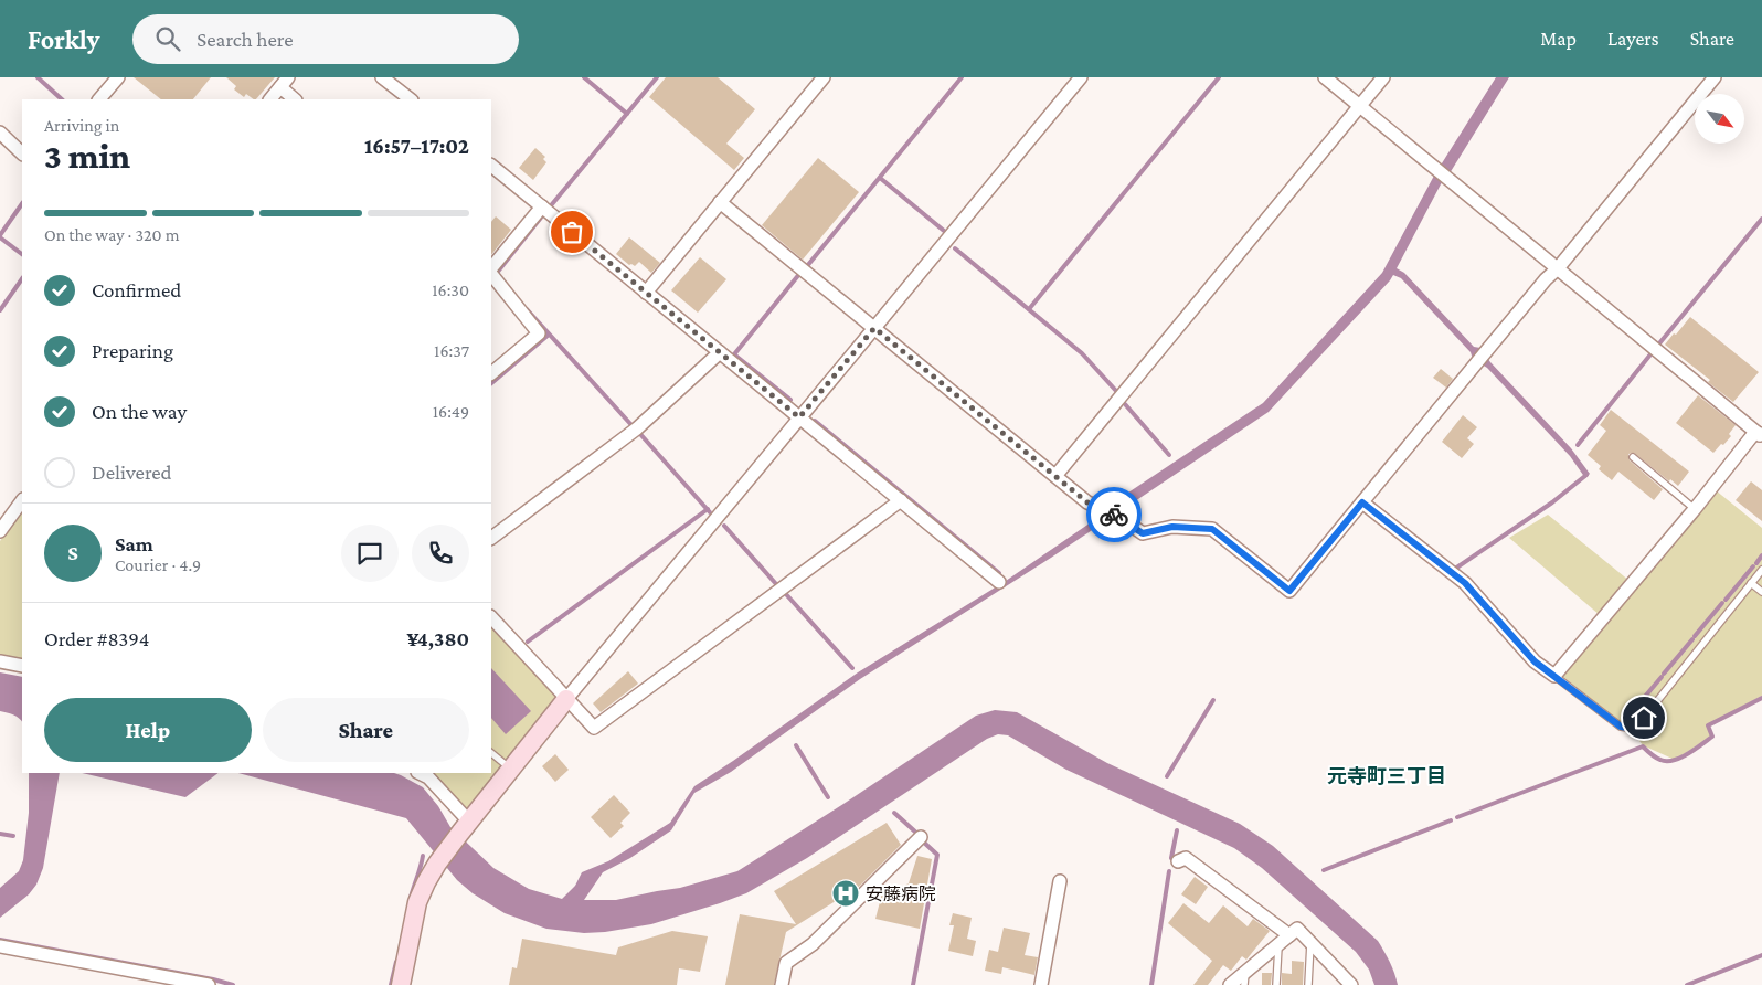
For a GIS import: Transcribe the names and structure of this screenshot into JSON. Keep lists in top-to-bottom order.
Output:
{
  "districts": ["元寺町三丁目"],
  "places": {
    "hospital": ["安藤病院"]
  },
  "north": "bottom right",
  "page": {
    "header": "Forkly",
    "search": "Search here",
    "nav": ["Map", "Layers", "Share"],
    "heading": ["3 min", "Arriving in", "16:57–17:02"],
    "panel": [
      "Sam",
      "Courier · 4.9",
      "Order #8394",
      "¥4,380"
    ],
    "bar": "On the way · 320 m",
    "list": [
      ["Confirmed", "16:30"],
      ["Preparing", "16:37"],
      ["On the way", "16:49"],
      "Delivered"
    ],
    "round": "S",
    "buttons": ["Help", "Share"]
  }
}
